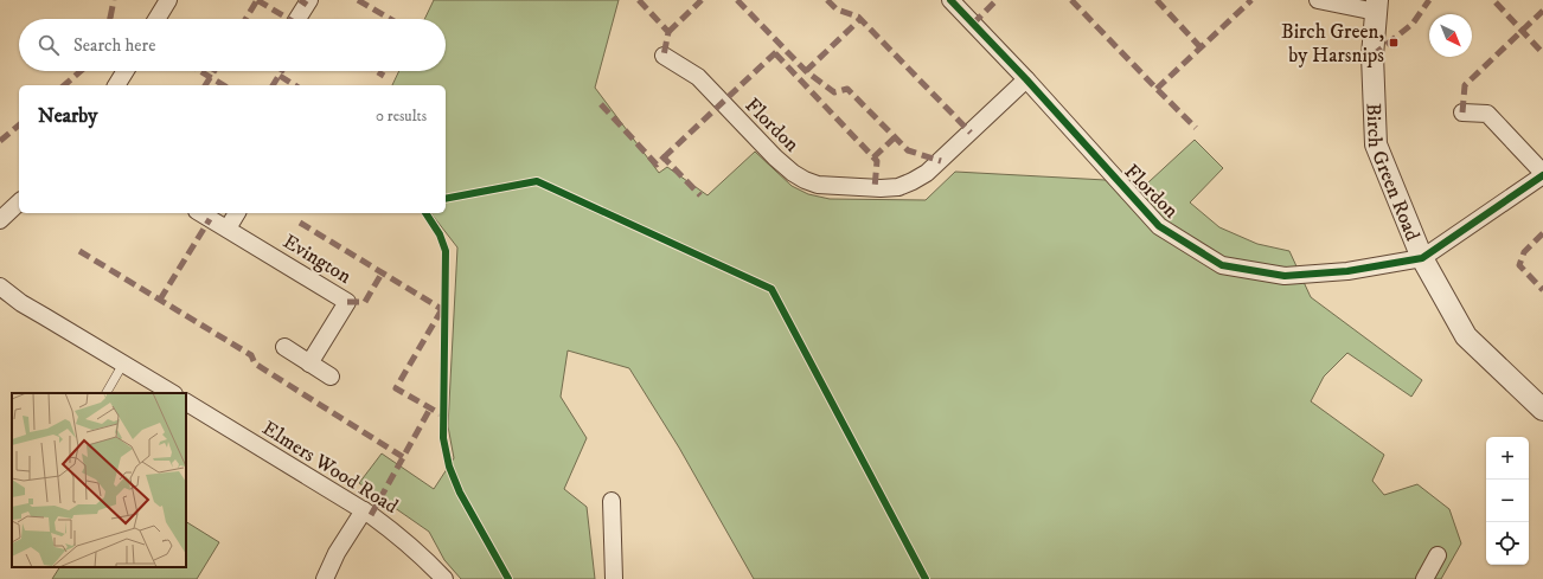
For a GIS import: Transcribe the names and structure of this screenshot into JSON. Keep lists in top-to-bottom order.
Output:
{
  "streets": {
    "street": [
      "Flordon",
      "Birch Green Road",
      "Evington",
      "Elmers Wood Road"
    ]
  },
  "crossings": [
    ["Flordon", "Birch Green Road"]
  ],
  "places": {
    "transit": ["Birch Green, by Harsnips"]
  },
  "north": "bottom right",
  "page": {
    "search": "Search here",
    "heading": ["Nearby", "0 results"],
    "map_buttons": ["+", "−"]
  }
}
